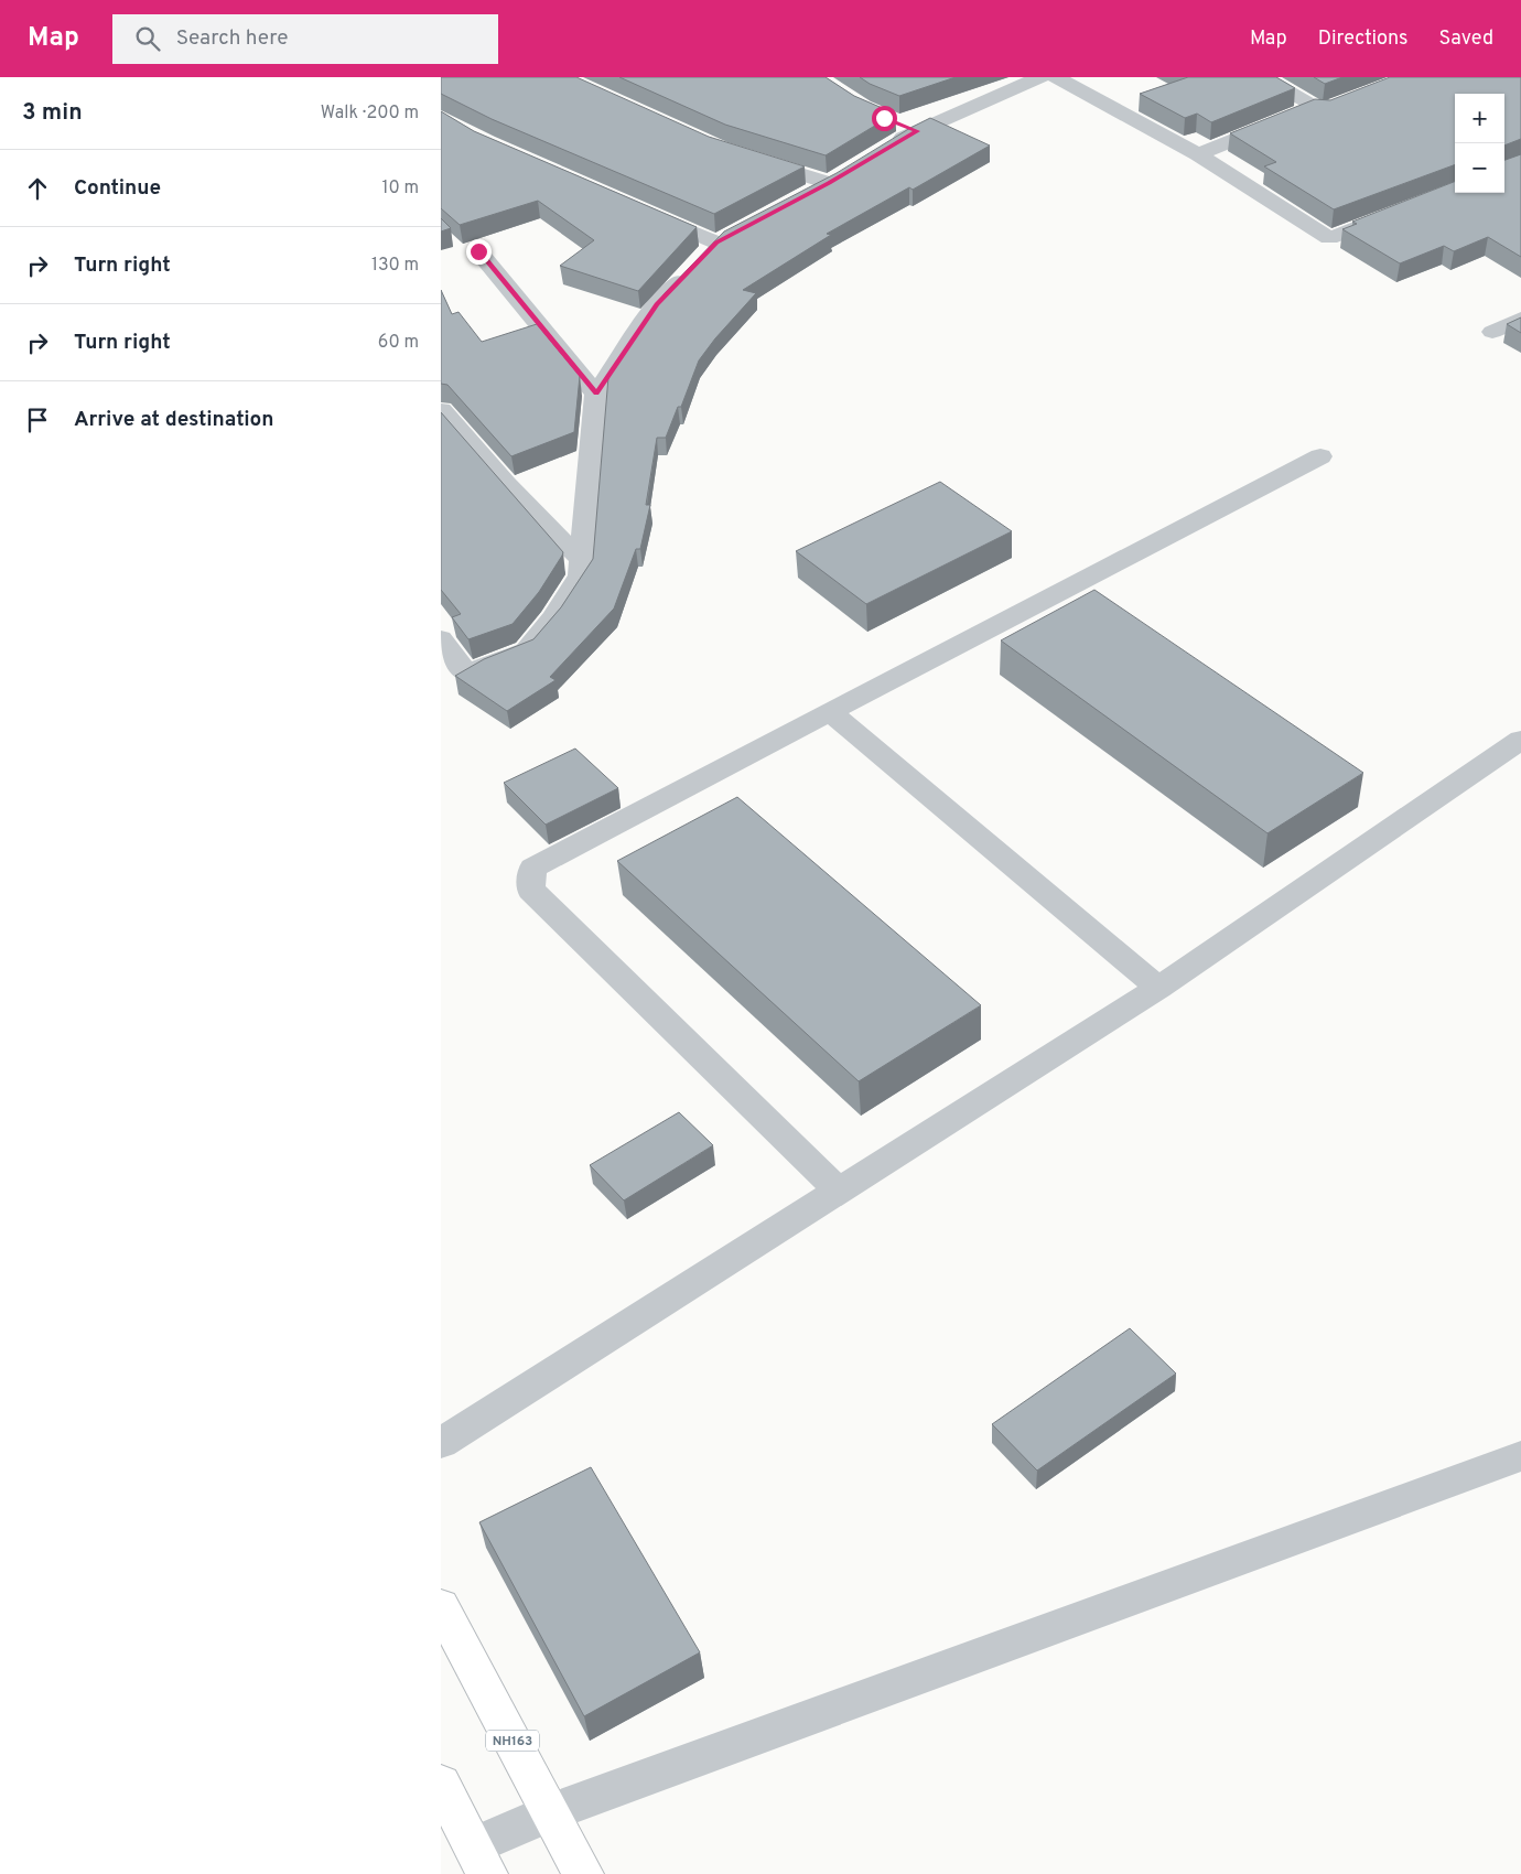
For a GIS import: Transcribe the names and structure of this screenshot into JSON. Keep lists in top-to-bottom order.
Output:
{
  "streets": {
    "highway": ["NH163"]
  },
  "page": {
    "header": "Map",
    "search": "Search here",
    "nav": ["Map", "Directions", "Saved"],
    "heading": ["3 min", "Walk · 200 m"],
    "map_buttons": ["+", "−"],
    "list": [
      ["Continue", "10 m"],
      ["Turn right", "130 m"],
      ["Turn right", "60 m"],
      "Arrive at destination"
    ]
  }
}
